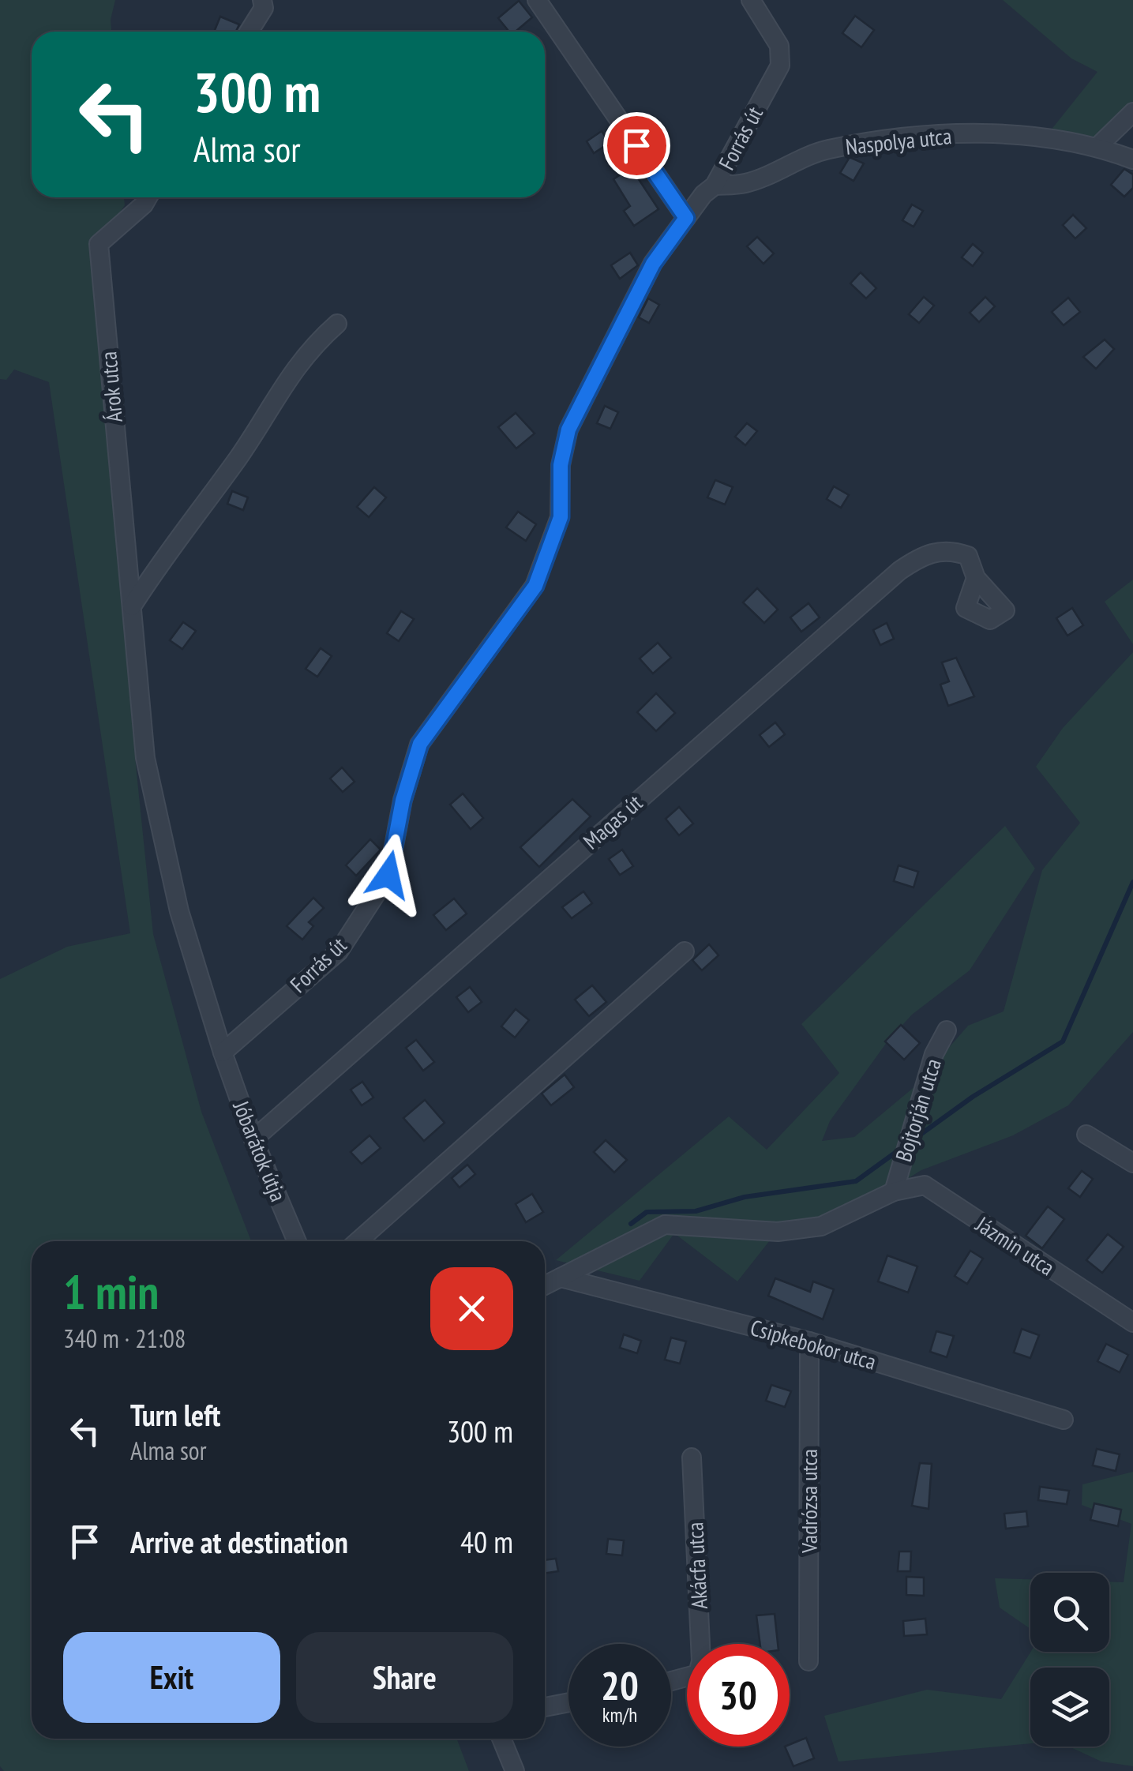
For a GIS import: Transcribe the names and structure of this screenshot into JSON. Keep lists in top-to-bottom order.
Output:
{
  "streets": {
    "street": [
      "Forrás út",
      "Naspolya utca",
      "Árok utca",
      "Magas út",
      "Bojtorján utca",
      "Jóbarátok útja",
      "Jázmin utca",
      "Csipkebokor utca",
      "Vadrózsa utca",
      "Akácfa utca"
    ]
  },
  "crossings": [
    ["Forrás út", "Naspolya utca"],
    ["Forrás út", "Árok utca"],
    ["Forrás út", "Jóbarátok útja"],
    ["Árok utca", "Jóbarátok útja"],
    ["Magas út", "Jóbarátok útja"],
    ["Bojtorján utca", "Jázmin utca"],
    ["Csipkebokor utca", "Vadrózsa utca"]
  ],
  "page": {
    "turn": ["300 m", "Alma sor"],
    "heading": ["1 min", "340 m · 21:08"],
    "list": [
      {
        "name": "Turn left",
        "note": "Alma sor",
        "value": "300 m"
      },
      {
        "name": "Arrive at destination",
        "value": "40 m"
      }
    ],
    "buttons": ["Exit", "Share"],
    "speed": "20 km/h",
    "limit": "30"
  }
}
